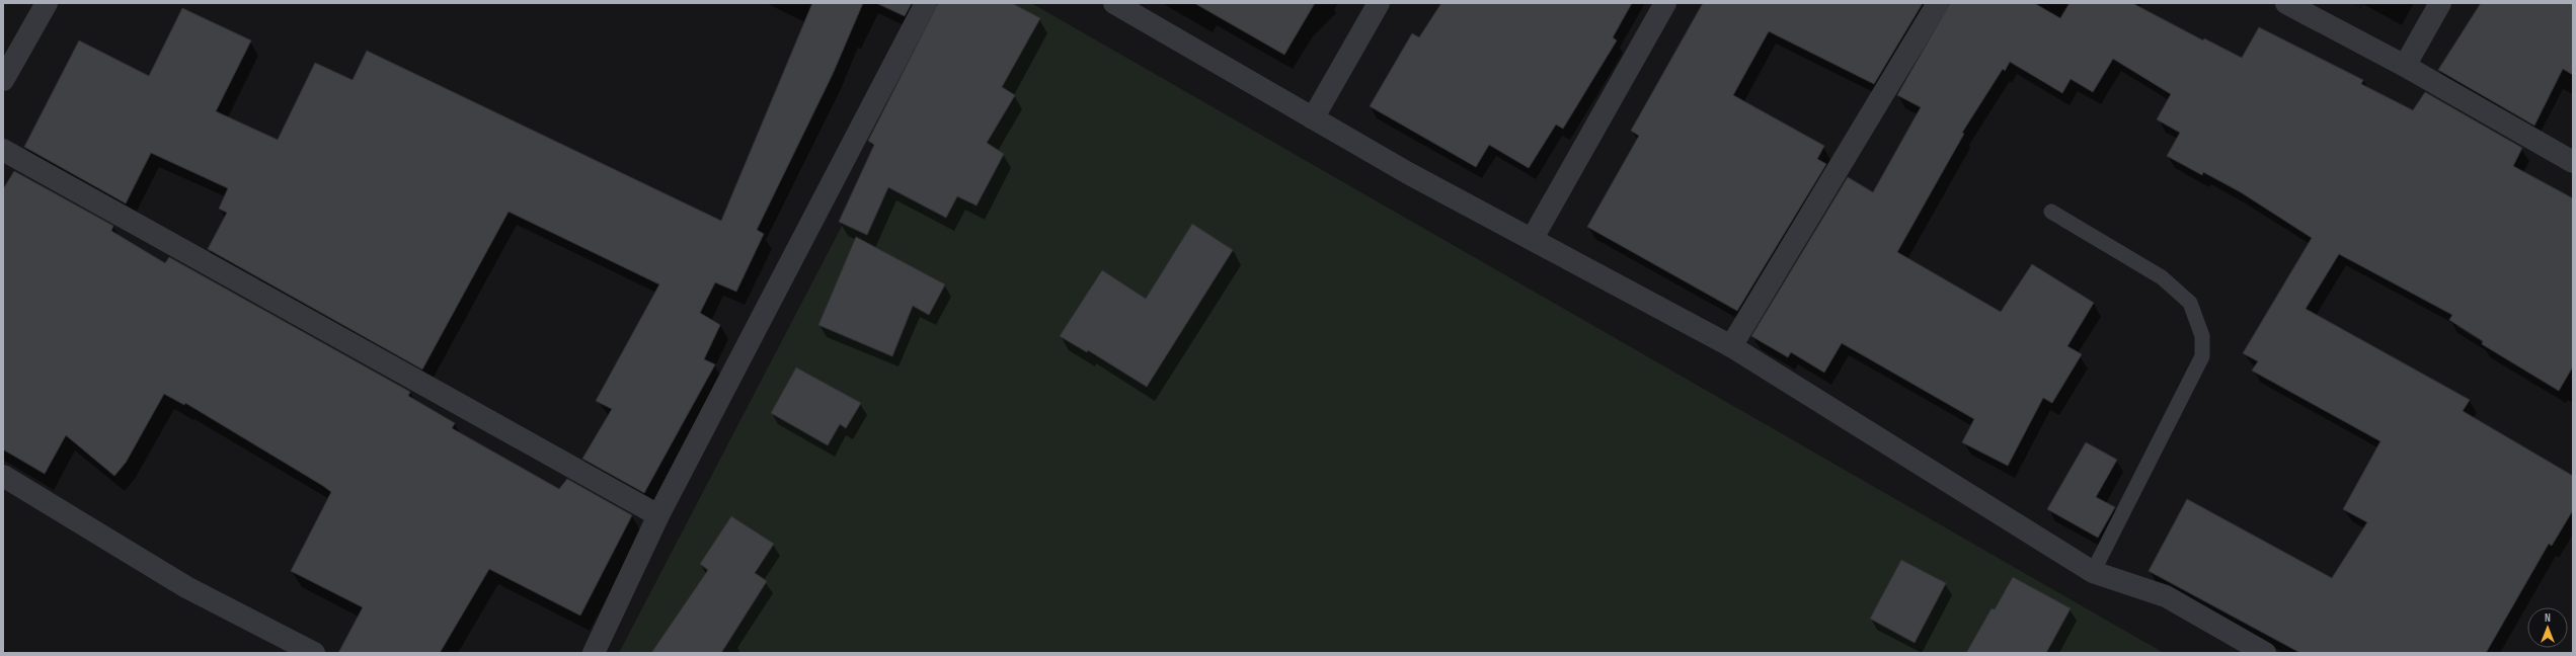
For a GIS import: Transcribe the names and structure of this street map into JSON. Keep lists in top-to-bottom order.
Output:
{
  "north": "top"
}
